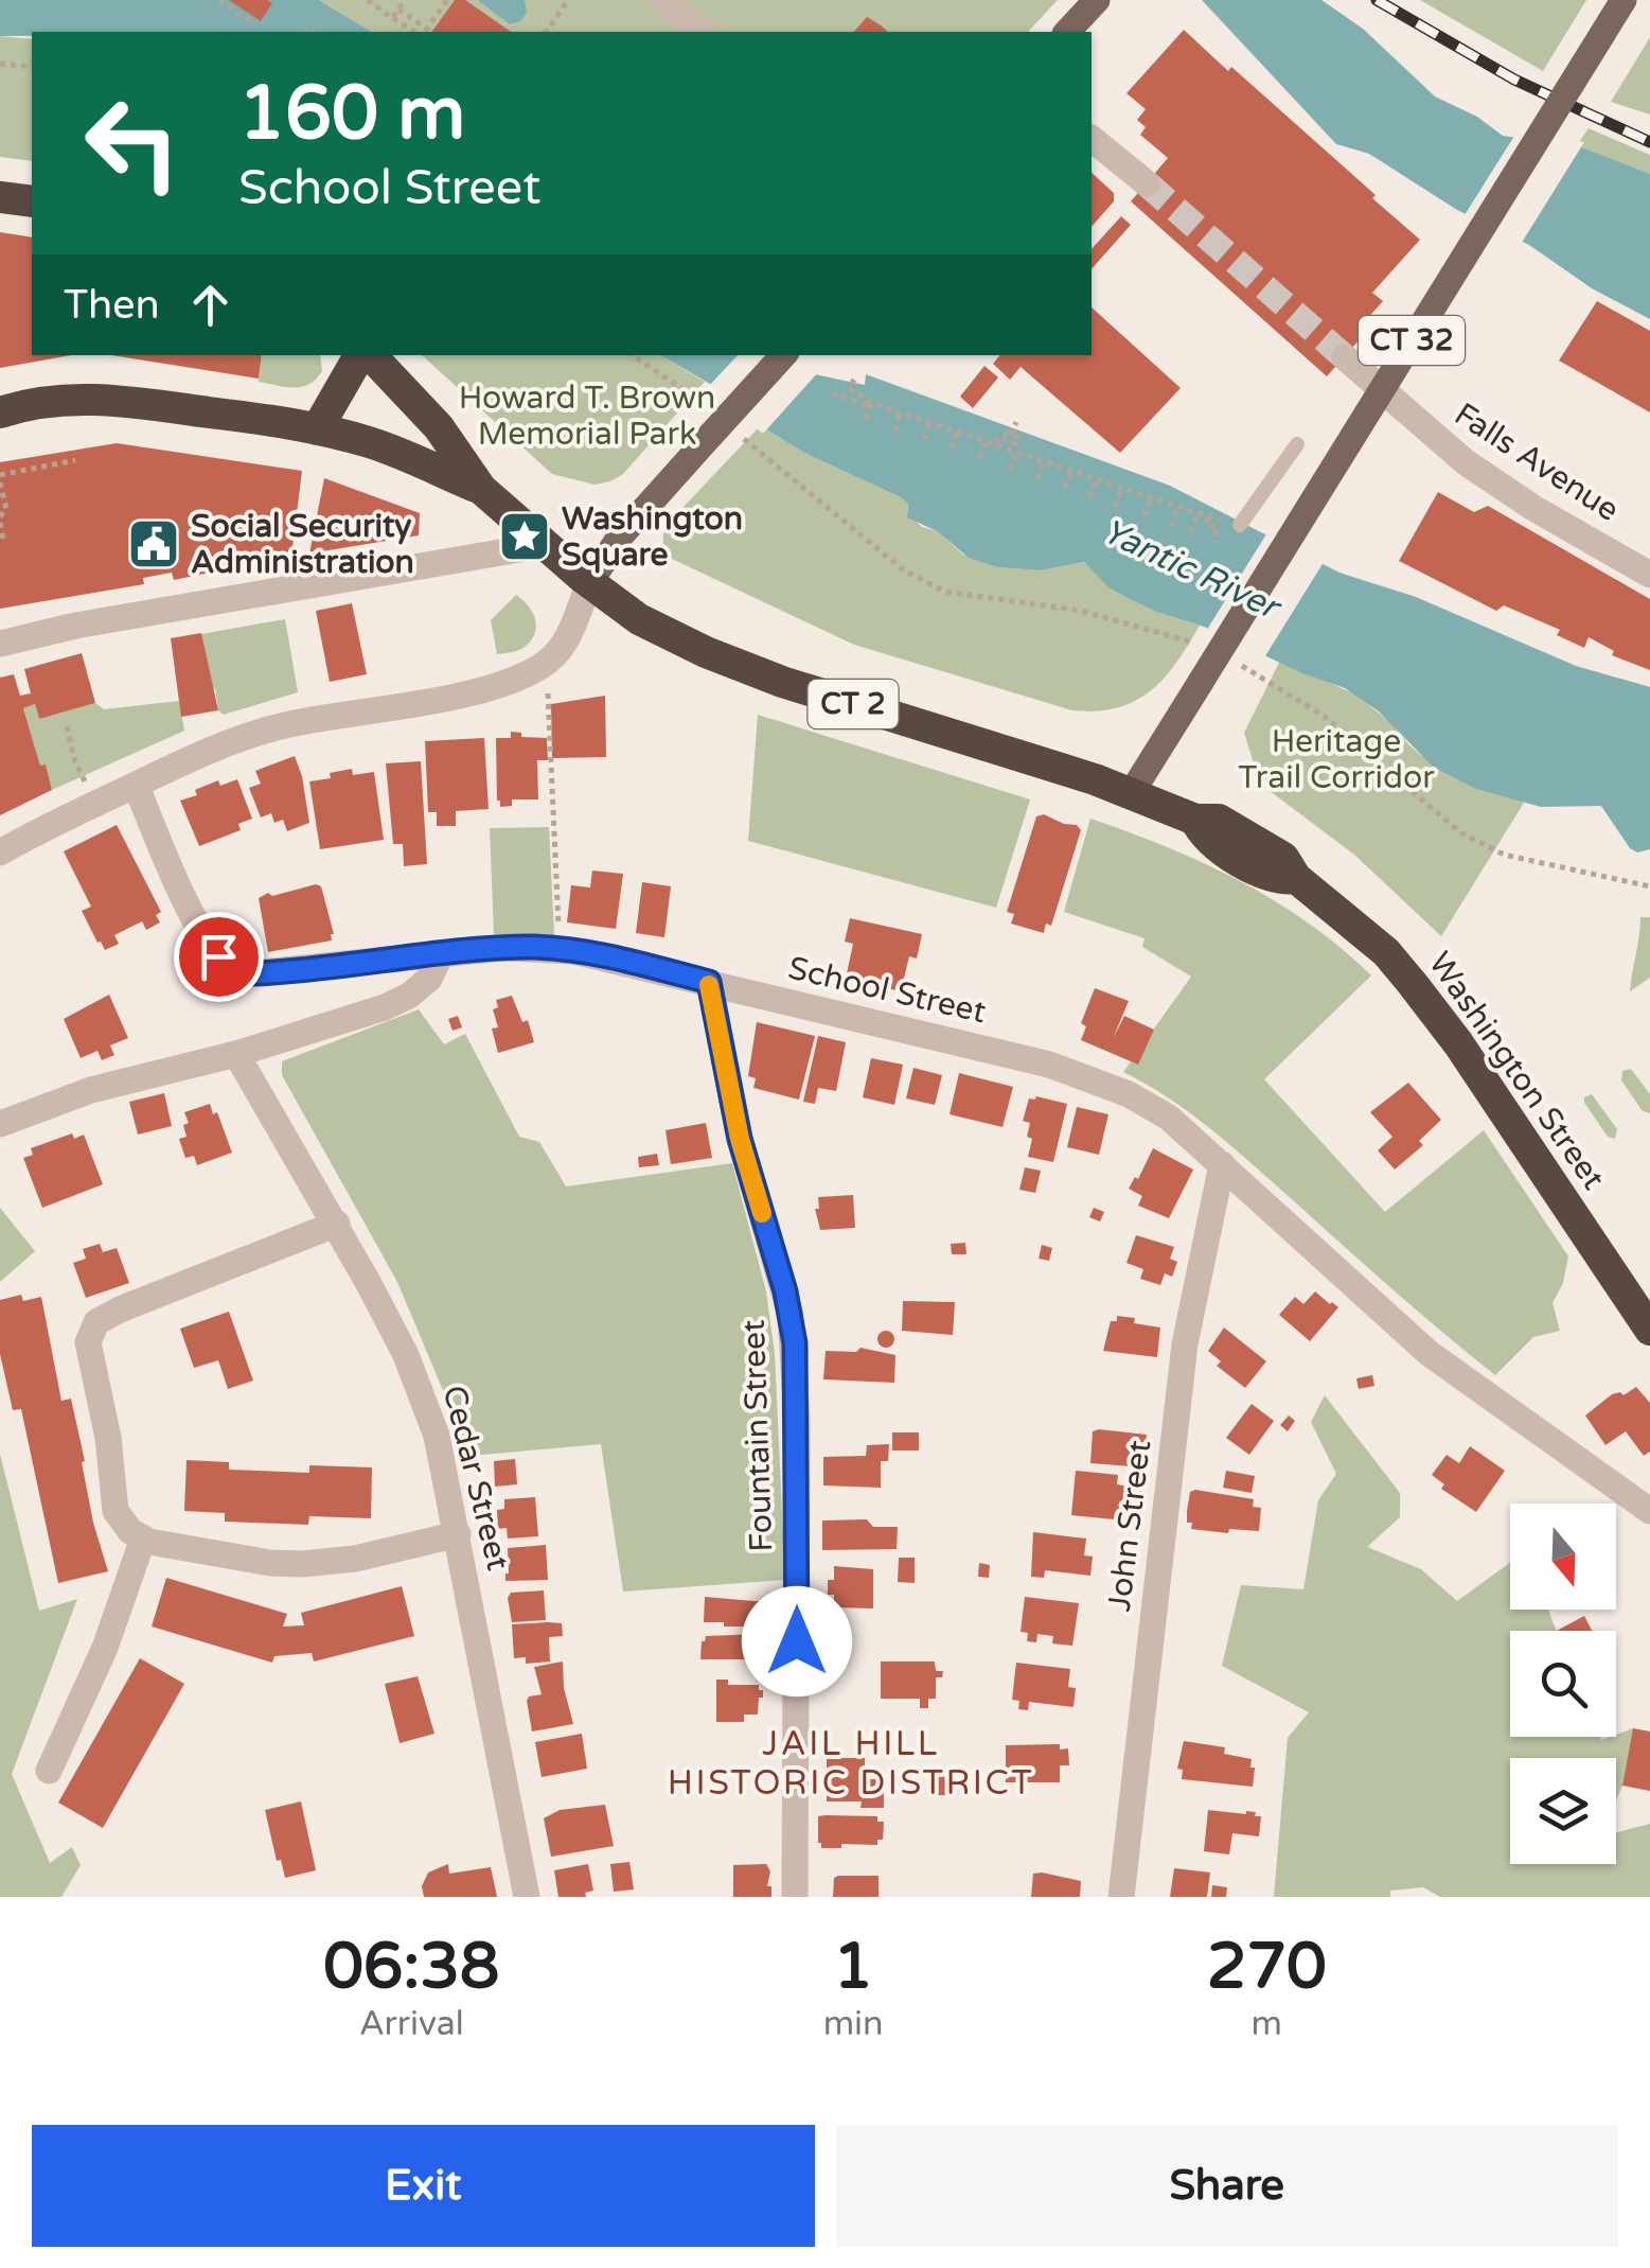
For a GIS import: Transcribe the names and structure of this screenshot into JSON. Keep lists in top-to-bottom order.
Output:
{
  "streets": {
    "highway": ["CT 2", "Washington Street"],
    "main road": ["CT 32"],
    "street": [
      "Falls Avenue",
      "School Street",
      "Fountain Street",
      "Cedar Street",
      "John Street"
    ]
  },
  "crossings": [
    ["CT 32", "Washington Street"],
    ["CT 2", "Washington Street"],
    ["School Street", "Fountain Street"],
    ["School Street", "John Street"]
  ],
  "districts": ["JAIL HILL HISTORIC DISTRICT"],
  "water": ["Yantic River"],
  "parks": ["Howard T. Brown Memorial Park", "Heritage Trail Corridor"],
  "places": {
    "place": ["Washington Square"],
    "public building": ["Social Security Administration"]
  },
  "north": "bottom",
  "page": {
    "turn": ["160 m", "School Street"],
    "then": "Then",
    "eta": [
      "06:38",
      "Arrival",
      "1",
      "min",
      "270",
      "m"
    ],
    "buttons": ["Exit", "Share"]
  }
}
